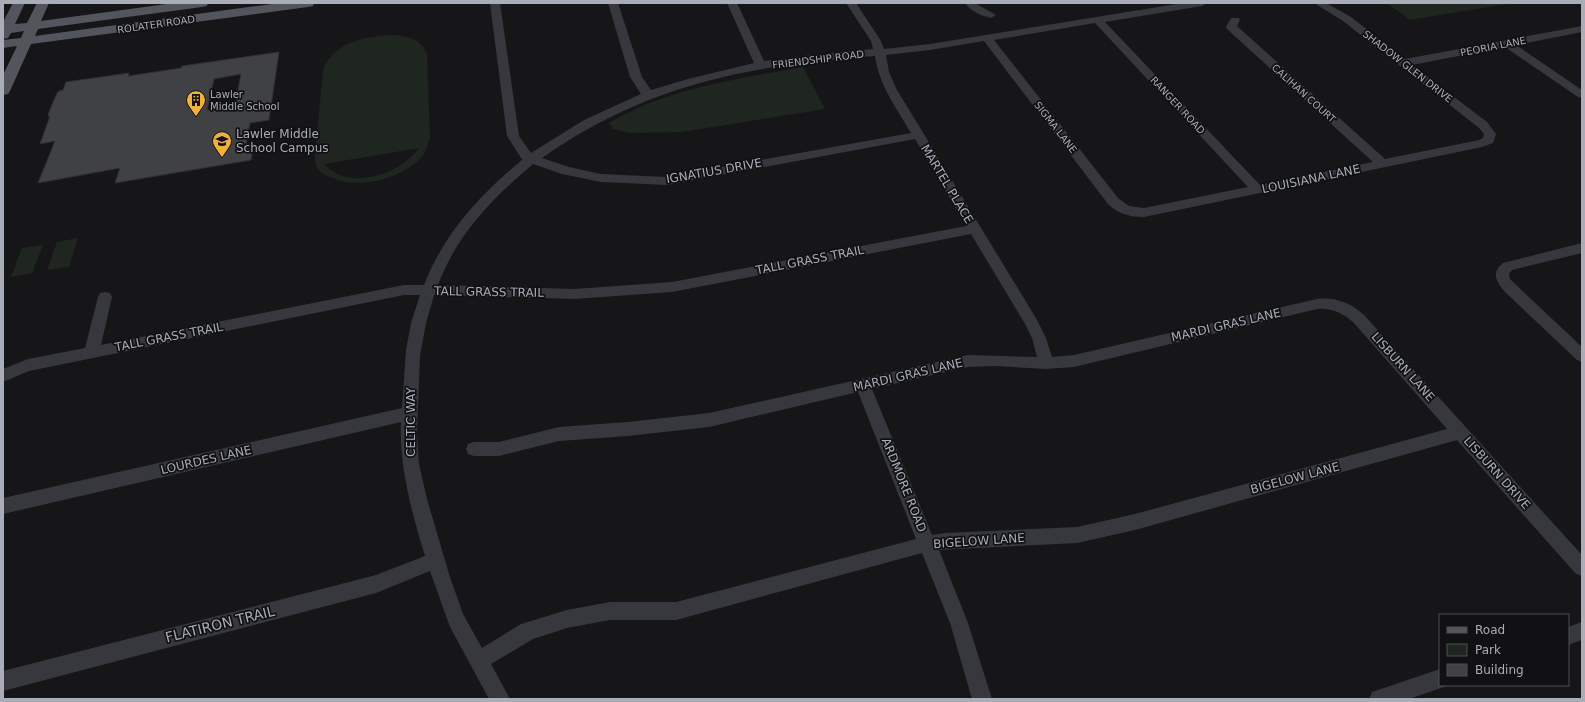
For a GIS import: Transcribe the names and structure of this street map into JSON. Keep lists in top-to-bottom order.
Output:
{
  "streets": {
    "main road": ["ROLATER ROAD"],
    "street": [
      "PEORIA LANE",
      "FRIENDSHIP ROAD",
      "SHADOW GLEN DRIVE",
      "CALIHAN COURT",
      "RANGER ROAD",
      "SIGMA LANE",
      "IGNATIUS DRIVE",
      "LOUISIANA LANE",
      "MARTEL PLACE",
      "TALL GRASS TRAIL",
      "MARDI GRAS LANE",
      "LISBURN LANE",
      "CELTIC WAY",
      "LOURDES LANE",
      "LISBURN DRIVE",
      "BIGELOW LANE",
      "ARDMORE ROAD",
      "FLATIRON TRAIL"
    ]
  },
  "crossings": [
    ["PEORIA LANE", "SHADOW GLEN DRIVE"],
    ["FRIENDSHIP ROAD", "RANGER ROAD"],
    ["FRIENDSHIP ROAD", "SIGMA LANE"],
    ["FRIENDSHIP ROAD", "IGNATIUS DRIVE"],
    ["FRIENDSHIP ROAD", "MARTEL PLACE"],
    ["FRIENDSHIP ROAD", "CELTIC WAY"],
    ["SHADOW GLEN DRIVE", "LOUISIANA LANE"],
    ["CALIHAN COURT", "LOUISIANA LANE"],
    ["RANGER ROAD", "LOUISIANA LANE"],
    ["SIGMA LANE", "LOUISIANA LANE"],
    ["IGNATIUS DRIVE", "MARTEL PLACE"],
    ["MARTEL PLACE", "TALL GRASS TRAIL"],
    ["MARTEL PLACE", "MARDI GRAS LANE"],
    ["TALL GRASS TRAIL", "CELTIC WAY"],
    ["MARDI GRAS LANE", "LISBURN LANE"],
    ["MARDI GRAS LANE", "ARDMORE ROAD"],
    ["LISBURN LANE", "LISBURN DRIVE"],
    ["LISBURN LANE", "BIGELOW LANE"],
    ["CELTIC WAY", "LOURDES LANE"],
    ["CELTIC WAY", "BIGELOW LANE"],
    ["CELTIC WAY", "FLATIRON TRAIL"],
    ["LISBURN DRIVE", "BIGELOW LANE"],
    ["BIGELOW LANE", "ARDMORE ROAD"]
  ],
  "places": {
    "building": ["Lawler Middle School"],
    "school or university": ["Lawler Middle School Campus"]
  },
  "legend": ["Road", "Park", "Building"]
}
